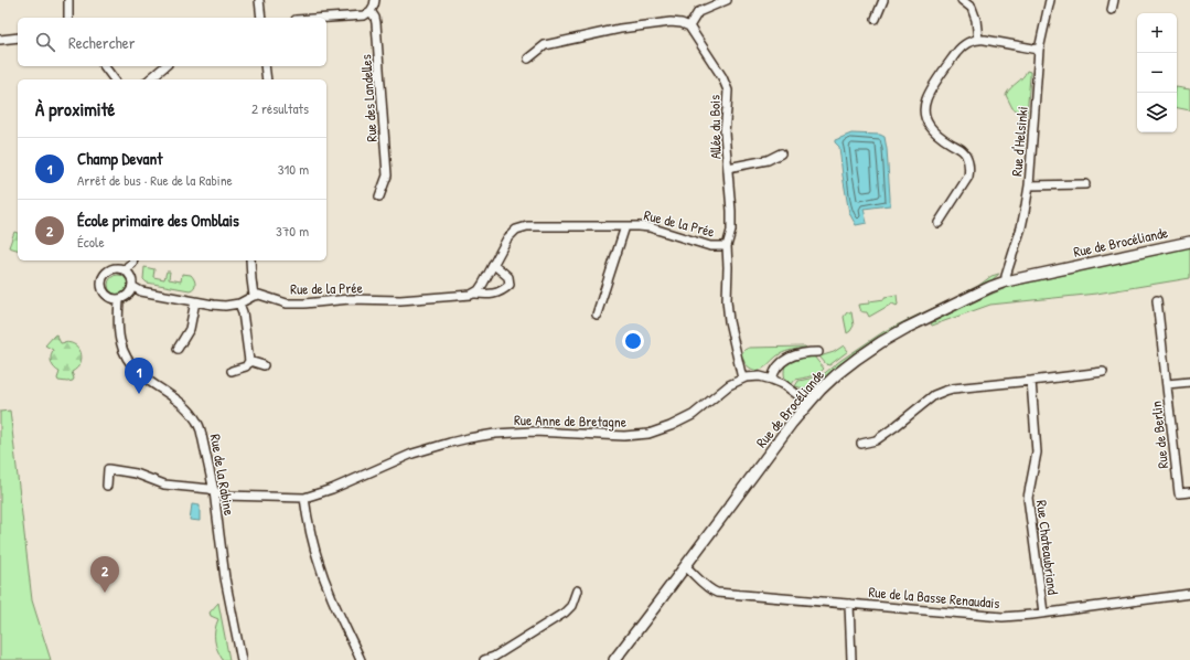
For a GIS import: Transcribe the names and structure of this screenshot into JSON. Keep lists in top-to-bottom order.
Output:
{
  "streets": {
    "street": [
      "Rue des Landelles",
      "Allée du Bois",
      "Rue d'Helsinki",
      "Rue de la Prée",
      "Rue de Brocéliande",
      "Rue Anne de Bretagne",
      "Rue de Berlin",
      "Rue de la Rabine",
      "Rue Chateaubriand",
      "Rue de la Basse Renaudais"
    ]
  },
  "crossings": [
    ["Allée du Bois", "Rue de la Prée"],
    ["Allée du Bois", "Rue Anne de Bretagne"],
    ["Rue d'Helsinki", "Rue de Brocéliande"],
    ["Rue de Brocéliande", "Rue Anne de Bretagne"],
    ["Rue de Brocéliande", "Rue de la Basse Renaudais"],
    ["Rue Anne de Bretagne", "Rue de la Rabine"],
    ["Rue Chateaubriand", "Rue de la Basse Renaudais"]
  ],
  "page": {
    "map_buttons": ["+", "−"],
    "search": "Rechercher",
    "heading": ["À proximité", "2 résultats"],
    "list": [
      {
        "mark": "1",
        "name": "Champ Devant",
        "note": "Arrêt de bus · Rue de la Rabine",
        "value": "310 m"
      },
      {
        "mark": "2",
        "name": "École primaire des Omblais",
        "note": "École",
        "value": "370 m"
      }
    ],
    "pins": ["1", "2"]
  }
}
